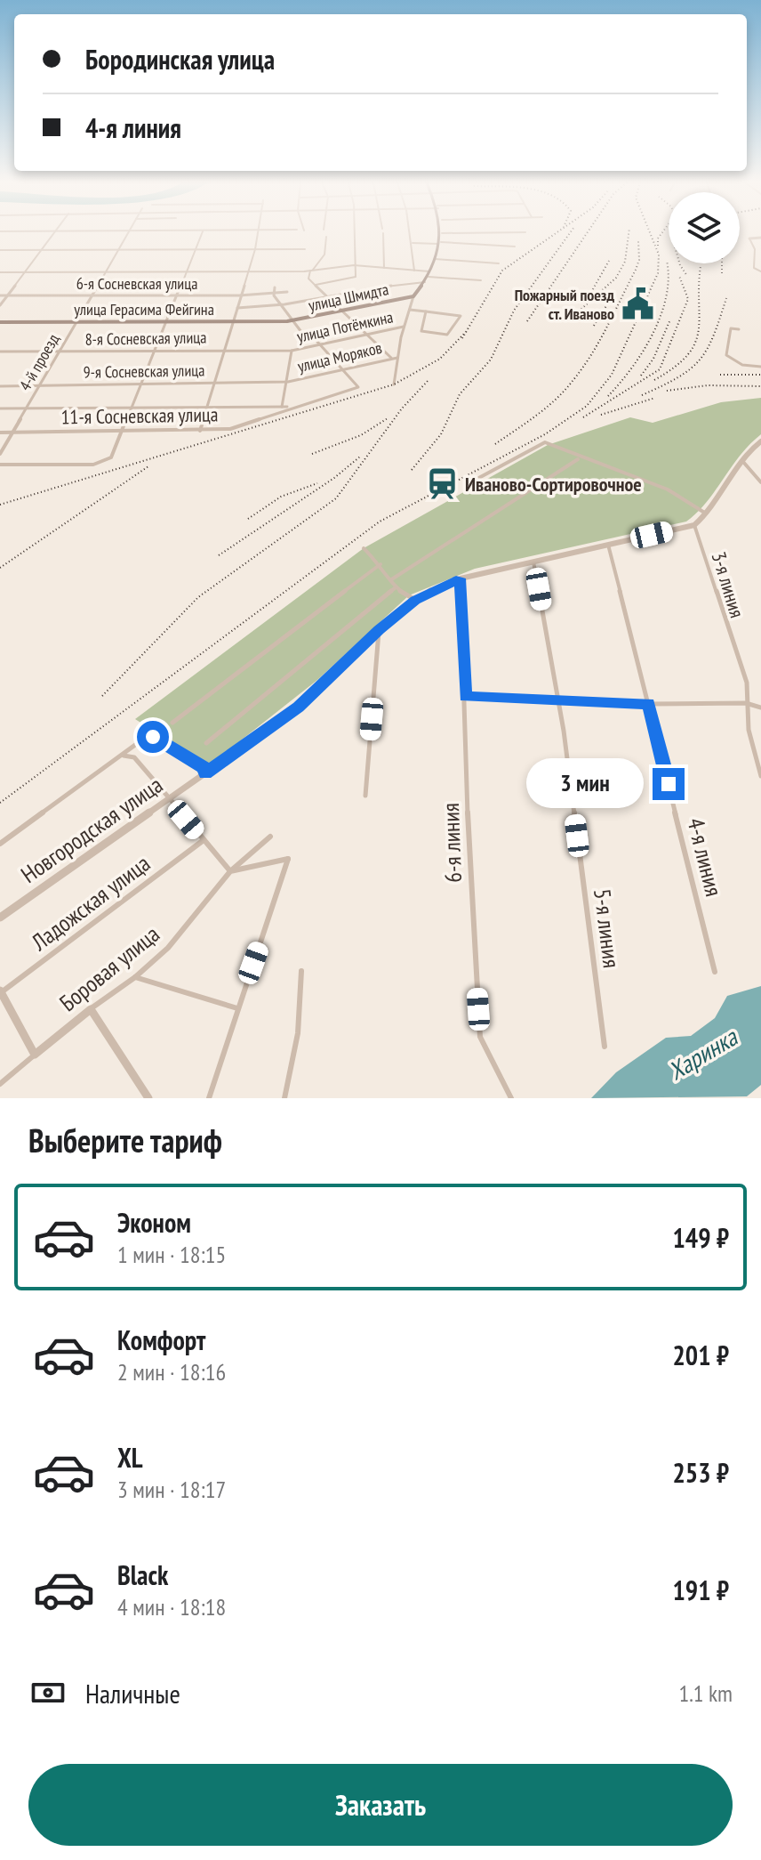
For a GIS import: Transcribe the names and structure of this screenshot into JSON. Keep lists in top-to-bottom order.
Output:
{
  "streets": {
    "main road": ["улица Шмидта", "улица Герасима Фейгина"],
    "street": [
      "6-я Сосневская улица",
      "улица Потёмкина",
      "8-я Сосневская улица",
      "улица Моряков",
      "4-й проезд",
      "9-я Сосневская улица",
      "11-я Сосневская улица",
      "3-я линия",
      "Новгородская улица",
      "6-я линия",
      "4-я линия",
      "Ладожская улица",
      "5-я линия",
      "Боровая улица"
    ]
  },
  "crossings": [
    ["6-я Сосневская улица", "4-й проезд"],
    ["улица Шмидта", "улица Герасима Фейгина"],
    ["улица Герасима Фейгина", "4-й проезд"],
    ["улица Потёмкина", "8-я Сосневская улица"],
    ["8-я Сосневская улица", "4-й проезд"],
    ["улица Моряков", "9-я Сосневская улица"],
    ["улица Моряков", "11-я Сосневская улица"],
    ["4-й проезд", "9-я Сосневская улица"],
    ["4-й проезд", "11-я Сосневская улица"],
    ["3-я линия", "Новгородская улица"],
    ["Новгородская улица", "6-я линия"],
    ["Новгородская улица", "4-я линия"],
    ["Новгородская улица", "5-я линия"]
  ],
  "water": ["Харинка"],
  "places": {
    "public building": ["Пожарный поезд ст. Иваново"],
    "station": ["Иваново-Сортировочное"]
  },
  "page": {
    "banner": ["Бородинская улица", "4-я линия"],
    "bubble": "3 мин",
    "heading": "Выберите тариф",
    "list": [
      {
        "name": "Эконом",
        "note": "1 мин · 18:15",
        "value": "149 ₽"
      },
      {
        "name": "Комфорт",
        "note": "2 мин · 18:16",
        "value": "201 ₽"
      },
      {
        "name": "XL",
        "note": "3 мин · 18:17",
        "value": "253 ₽"
      },
      {
        "name": "Black",
        "note": "4 мин · 18:18",
        "value": "191 ₽"
      }
    ],
    "pay": ["Наличные", "1.1 km"],
    "buttons": "Заказать"
  }
}
